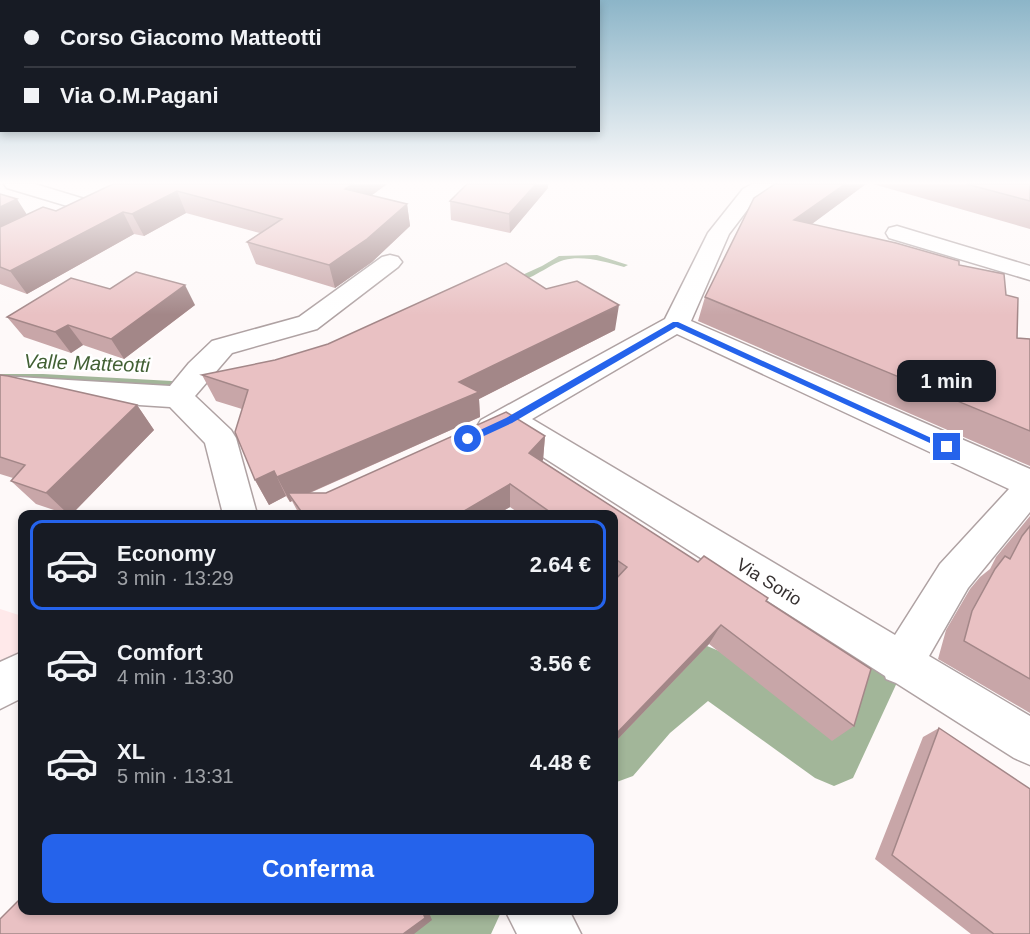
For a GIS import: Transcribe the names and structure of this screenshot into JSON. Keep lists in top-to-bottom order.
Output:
{
  "streets": {
    "street": ["Via Sorio"]
  },
  "water": ["Valle Matteotti"],
  "page": {
    "banner": ["Corso Giacomo Matteotti", "Via O.M.Pagani"],
    "bubble": "1 min",
    "list": [
      {
        "name": "Economy",
        "note": "3 min · 13:29",
        "value": "2.64 €"
      },
      {
        "name": "Comfort",
        "note": "4 min · 13:30",
        "value": "3.56 €"
      },
      {
        "name": "XL",
        "note": "5 min · 13:31",
        "value": "4.48 €"
      }
    ],
    "buttons": "Conferma"
  }
}
